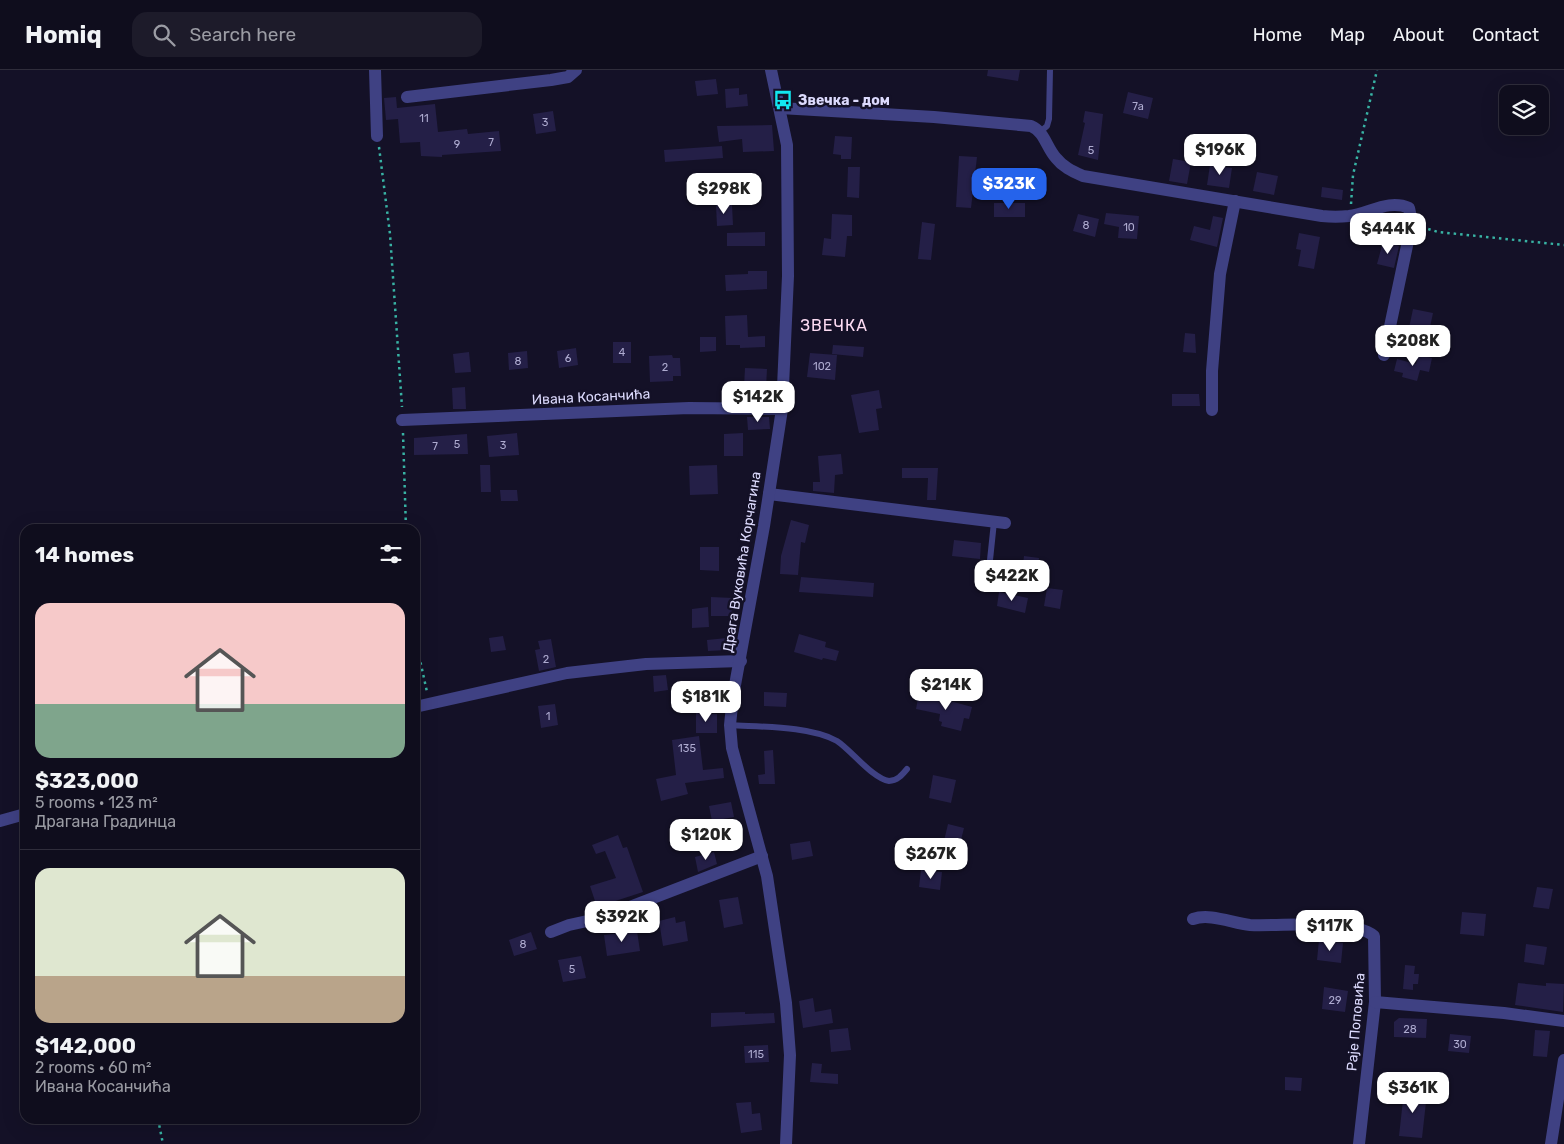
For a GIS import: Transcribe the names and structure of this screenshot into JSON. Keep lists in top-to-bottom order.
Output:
{
  "streets": {
    "street": ["Ивана Косанчића", "Драга Вуковића Корчагина", "Раје Поповића"]
  },
  "crossings": [
    ["Ивана Косанчића", "Драга Вуковића Корчагина"]
  ],
  "districts": ["ЗВЕЧКА"],
  "places": {
    "bus stop": ["Звечка - дом"]
  },
  "house_numbers": [
    "7a",
    "11",
    "3",
    "7",
    "9",
    "5",
    "8",
    "10",
    "4",
    "6",
    "8",
    "102",
    "2",
    "5",
    "3",
    "7",
    "2",
    "1",
    "135",
    "8",
    "5",
    "29",
    "28",
    "30",
    "115"
  ],
  "page": {
    "header": "Homiq",
    "search": "Search here",
    "nav": [
      "Home",
      "Map",
      "About",
      "Contact"
    ],
    "price": [
      "$196K",
      "$323K",
      "$298K",
      "$444K",
      "$208K",
      "$142K",
      "$422K",
      "$214K",
      "$181K",
      "$120K",
      "$267K",
      "$392K",
      "$117K",
      "$361K"
    ],
    "heading": "14 homes",
    "list": [
      {
        "name": "$323,000",
        "note": "5 rooms · 123 m² · Драгана Градинца"
      },
      {
        "name": "$142,000",
        "note": "2 rooms · 60 m² · Ивана Косанчића"
      }
    ]
  }
}
